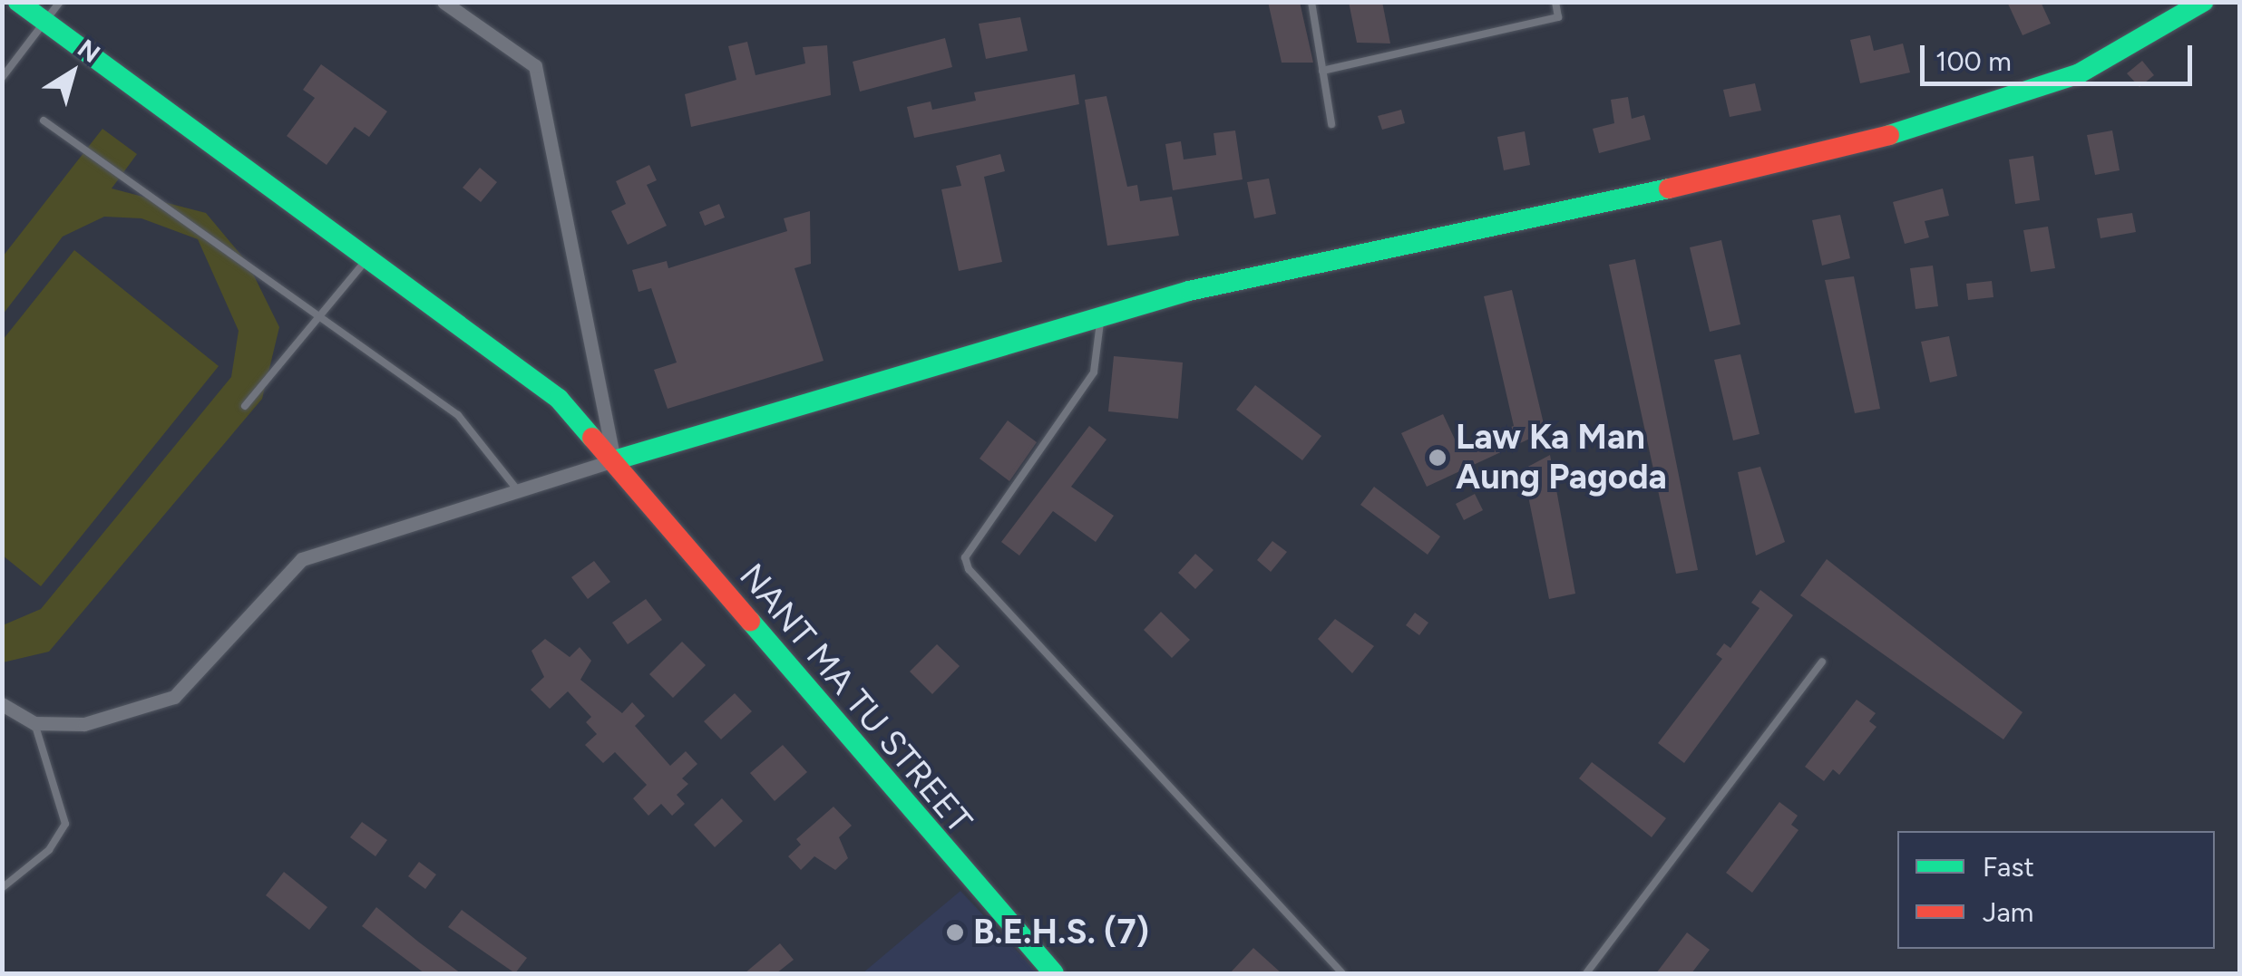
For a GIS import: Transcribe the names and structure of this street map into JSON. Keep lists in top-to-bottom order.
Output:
{
  "streets": {
    "street": ["NANT MA TU STREET"]
  },
  "places": ["Law Ka Man Aung Pagoda", "B.E.H.S. (7)"],
  "legend": ["Fast", "Jam"],
  "scale_bar": "100 m",
  "north": "top right"
}
